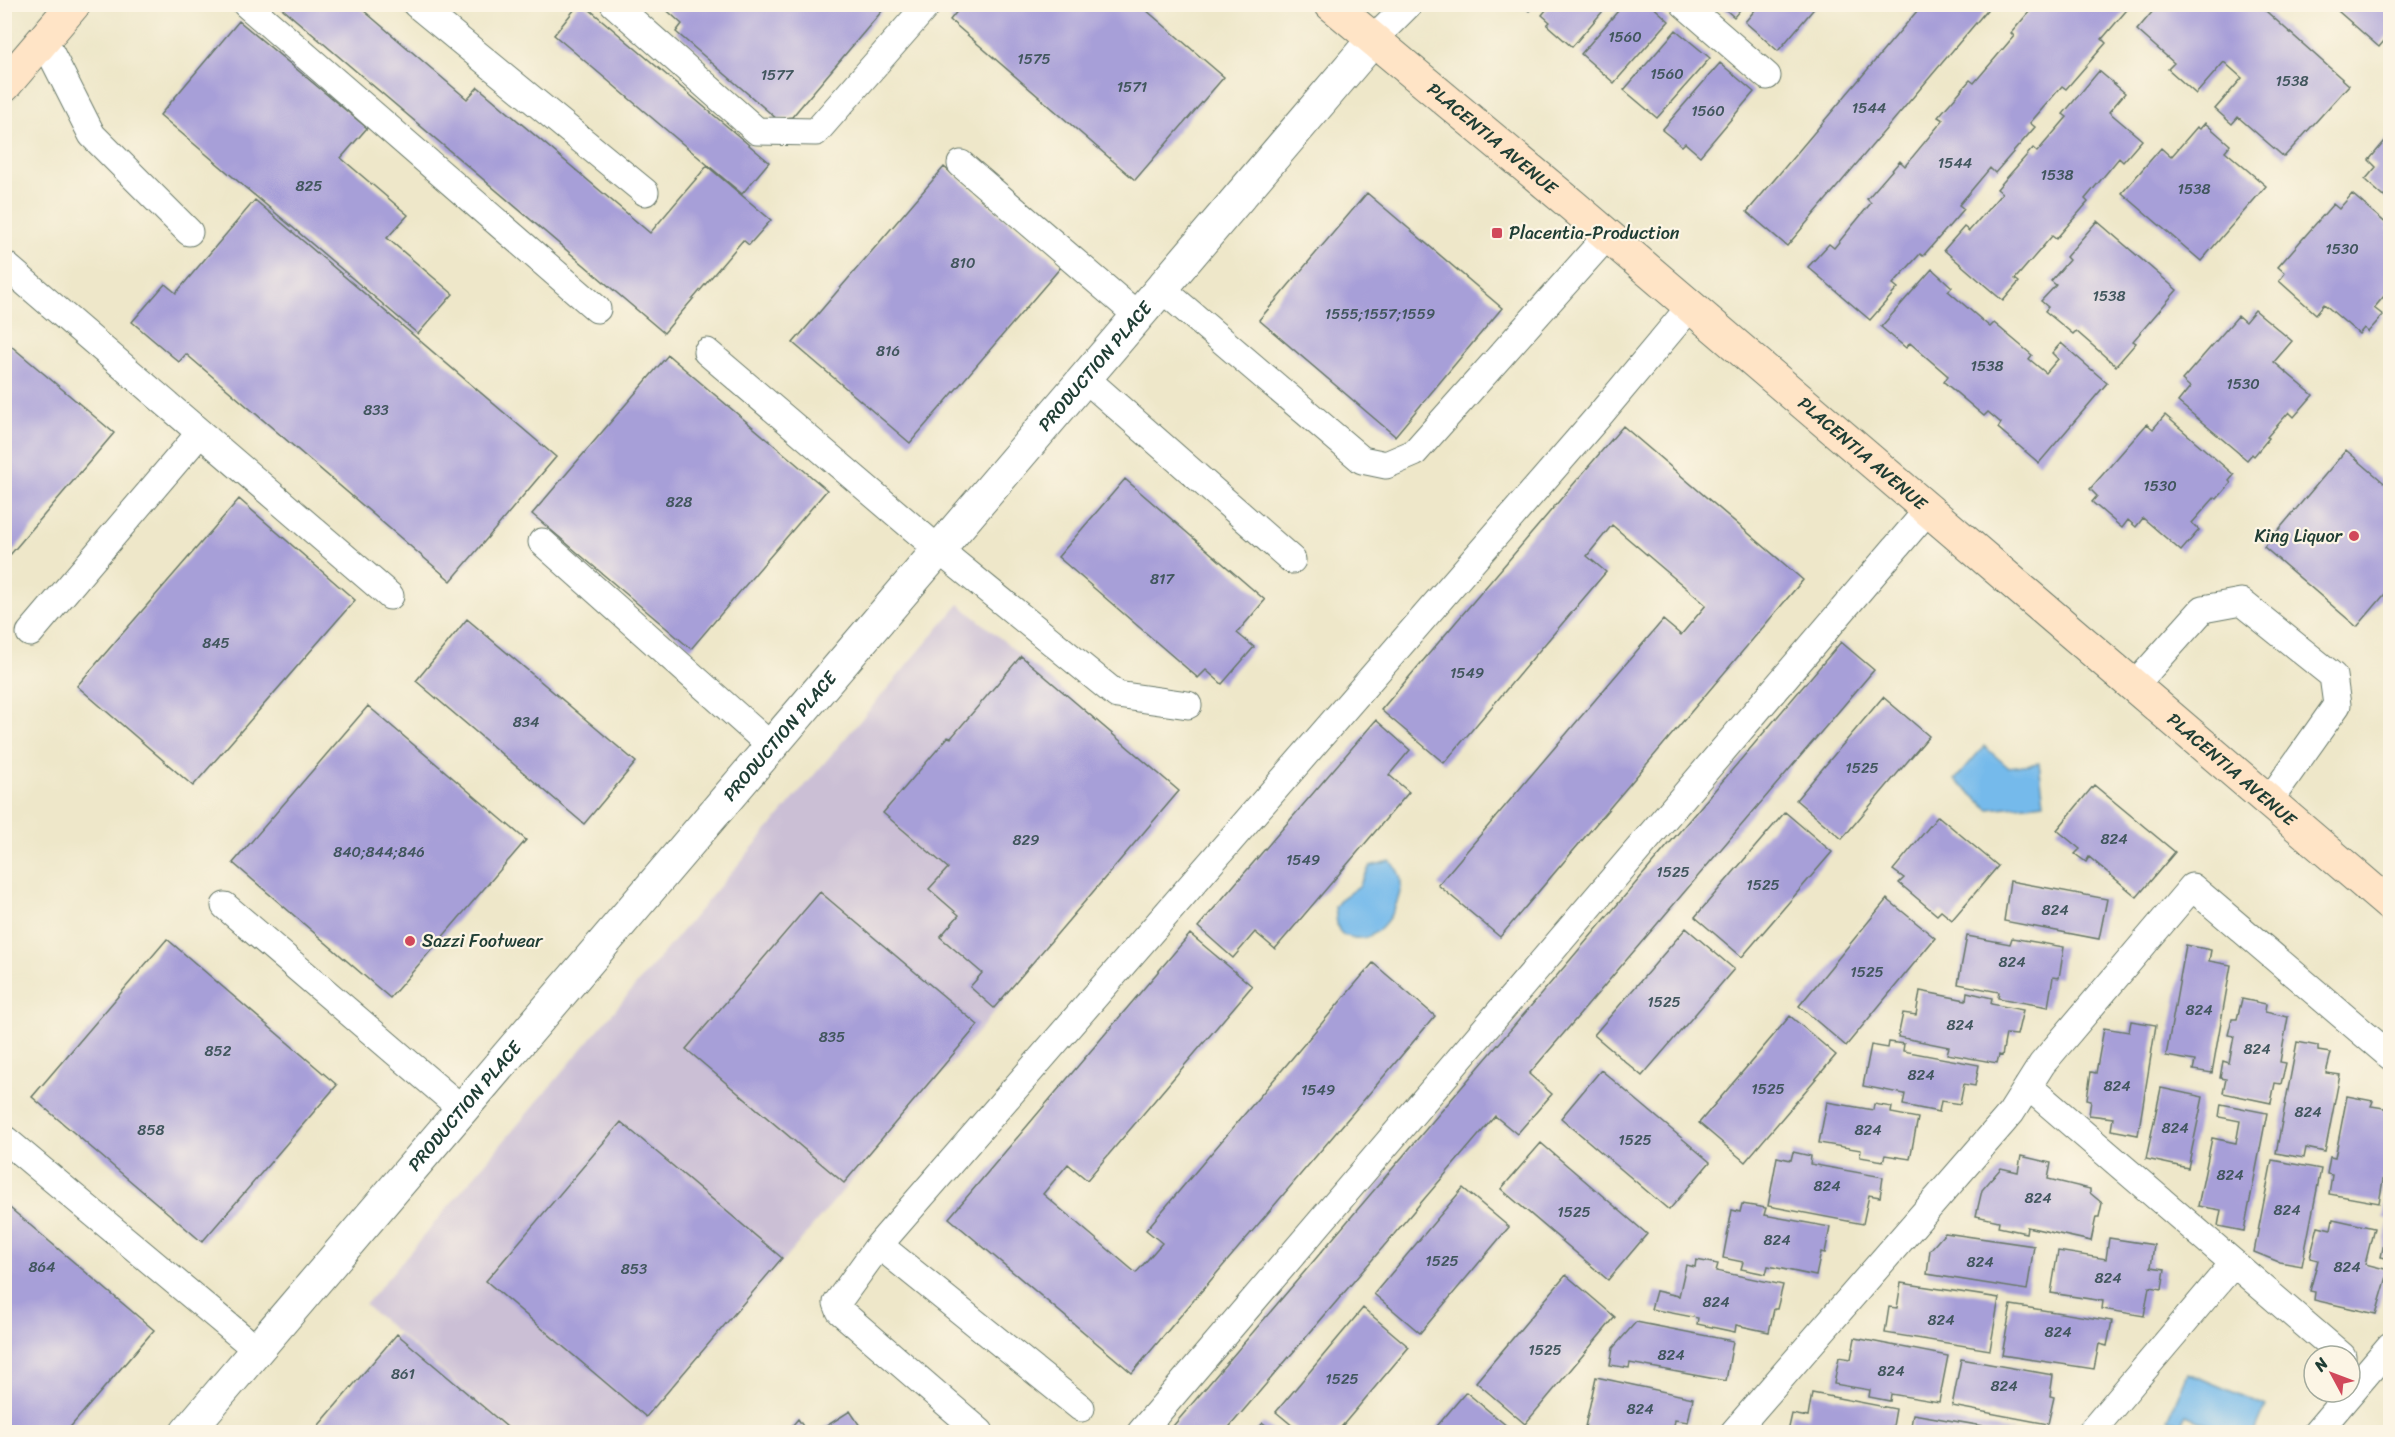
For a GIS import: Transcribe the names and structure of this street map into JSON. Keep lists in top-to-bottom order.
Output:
{
  "streets": {
    "main road": ["PLACENTIA AVENUE"],
    "street": ["PRODUCTION PLACE"]
  },
  "crossings": [
    ["PLACENTIA AVENUE", "PRODUCTION PLACE"]
  ],
  "places": {
    "transit": ["Placentia-Production"],
    "other": ["King Liquor", "Sazzi Footwear"]
  },
  "house_numbers": [
    "1560",
    "1575",
    "1560",
    "1577",
    "1538",
    "1571",
    "1544",
    "1560",
    "1544",
    "1538",
    "825",
    "1538",
    "1530",
    "810",
    "1538",
    "1555;1557;1559",
    "816",
    "1538",
    "1530",
    "833",
    "1530",
    "828",
    "817",
    "845",
    "1549",
    "834",
    "1525",
    "824",
    "829",
    "840;844;846",
    "1549",
    "1525",
    "1525",
    "824",
    "824",
    "1525",
    "1525",
    "824",
    "824",
    "835",
    "824",
    "852",
    "824",
    "824",
    "1525",
    "1549",
    "824",
    "824",
    "858",
    "824",
    "1525",
    "824",
    "824",
    "824",
    "824",
    "1525",
    "824",
    "1525",
    "824",
    "864",
    "824",
    "853",
    "824",
    "824",
    "824",
    "824",
    "1525",
    "824",
    "824",
    "861",
    "1525",
    "824",
    "824"
  ],
  "north": "top left"
}
